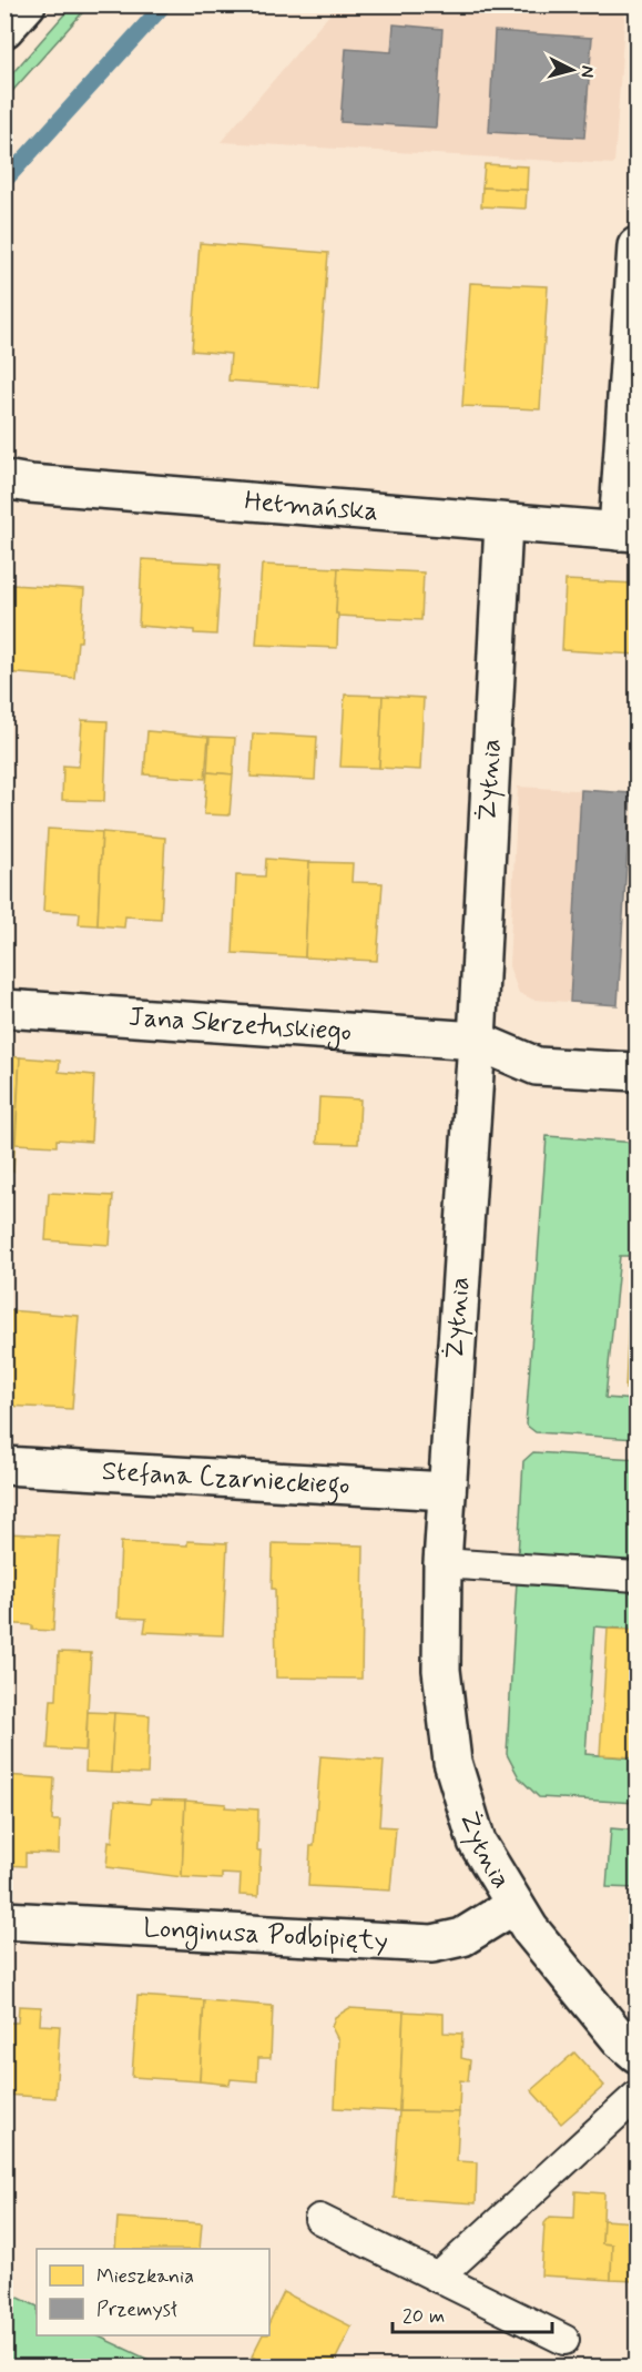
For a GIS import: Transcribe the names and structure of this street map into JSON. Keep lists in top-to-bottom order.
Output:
{
  "streets": {
    "street": [
      "Hetmańska",
      "Żytnia",
      "Jana Skrzetuskiego",
      "Stefana Czarnieckiego",
      "Longinusa Podbipięty"
    ]
  },
  "crossings": [
    ["Hetmańska", "Żytnia"],
    ["Żytnia", "Jana Skrzetuskiego"],
    ["Żytnia", "Stefana Czarnieckiego"],
    ["Żytnia", "Longinusa Podbipięty"]
  ],
  "legend": ["Mieszkania", "Przemysł"],
  "scale_bar": "20 m",
  "north": "right"
}
